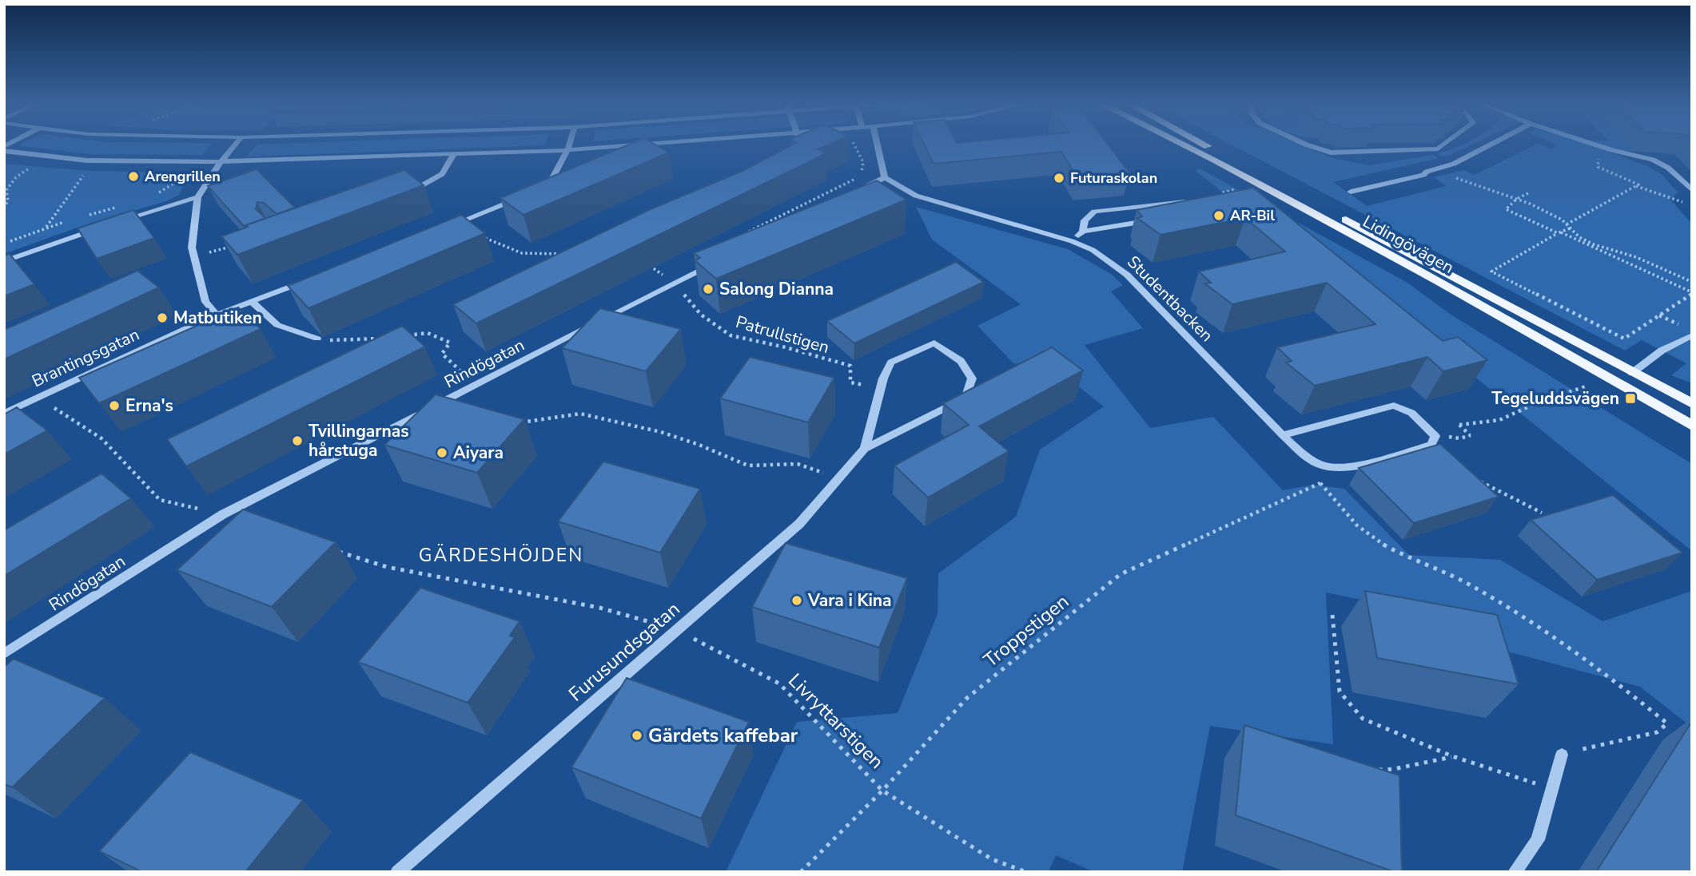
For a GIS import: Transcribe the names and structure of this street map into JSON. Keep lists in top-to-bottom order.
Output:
{
  "streets": {
    "main road": ["Lidingövägen"],
    "street": [
      "Studentbacken",
      "Brantingsgatan",
      "Rindögatan",
      "Furusundsgatan"
    ],
    "path": ["Patrullstigen", "Troppstigen", "Livryttarstigen"]
  },
  "crossings": [
    ["Patrullstigen", "Rindögatan"],
    ["Troppstigen", "Livryttarstigen"],
    ["Furusundsgatan", "Livryttarstigen"]
  ],
  "districts": ["GÄRDESHÖJDEN"],
  "places": {
    "other": [
      "Arengrillen",
      "Futuraskolan",
      "AR-Bil",
      "Salong Dianna",
      "Matbutiken",
      "Erna's",
      "Tvillingarnas hårstuga",
      "Aiyara",
      "Vara i Kina",
      "Gärdets kaffebar"
    ],
    "transit": ["Tegeluddsvägen"]
  }
}
